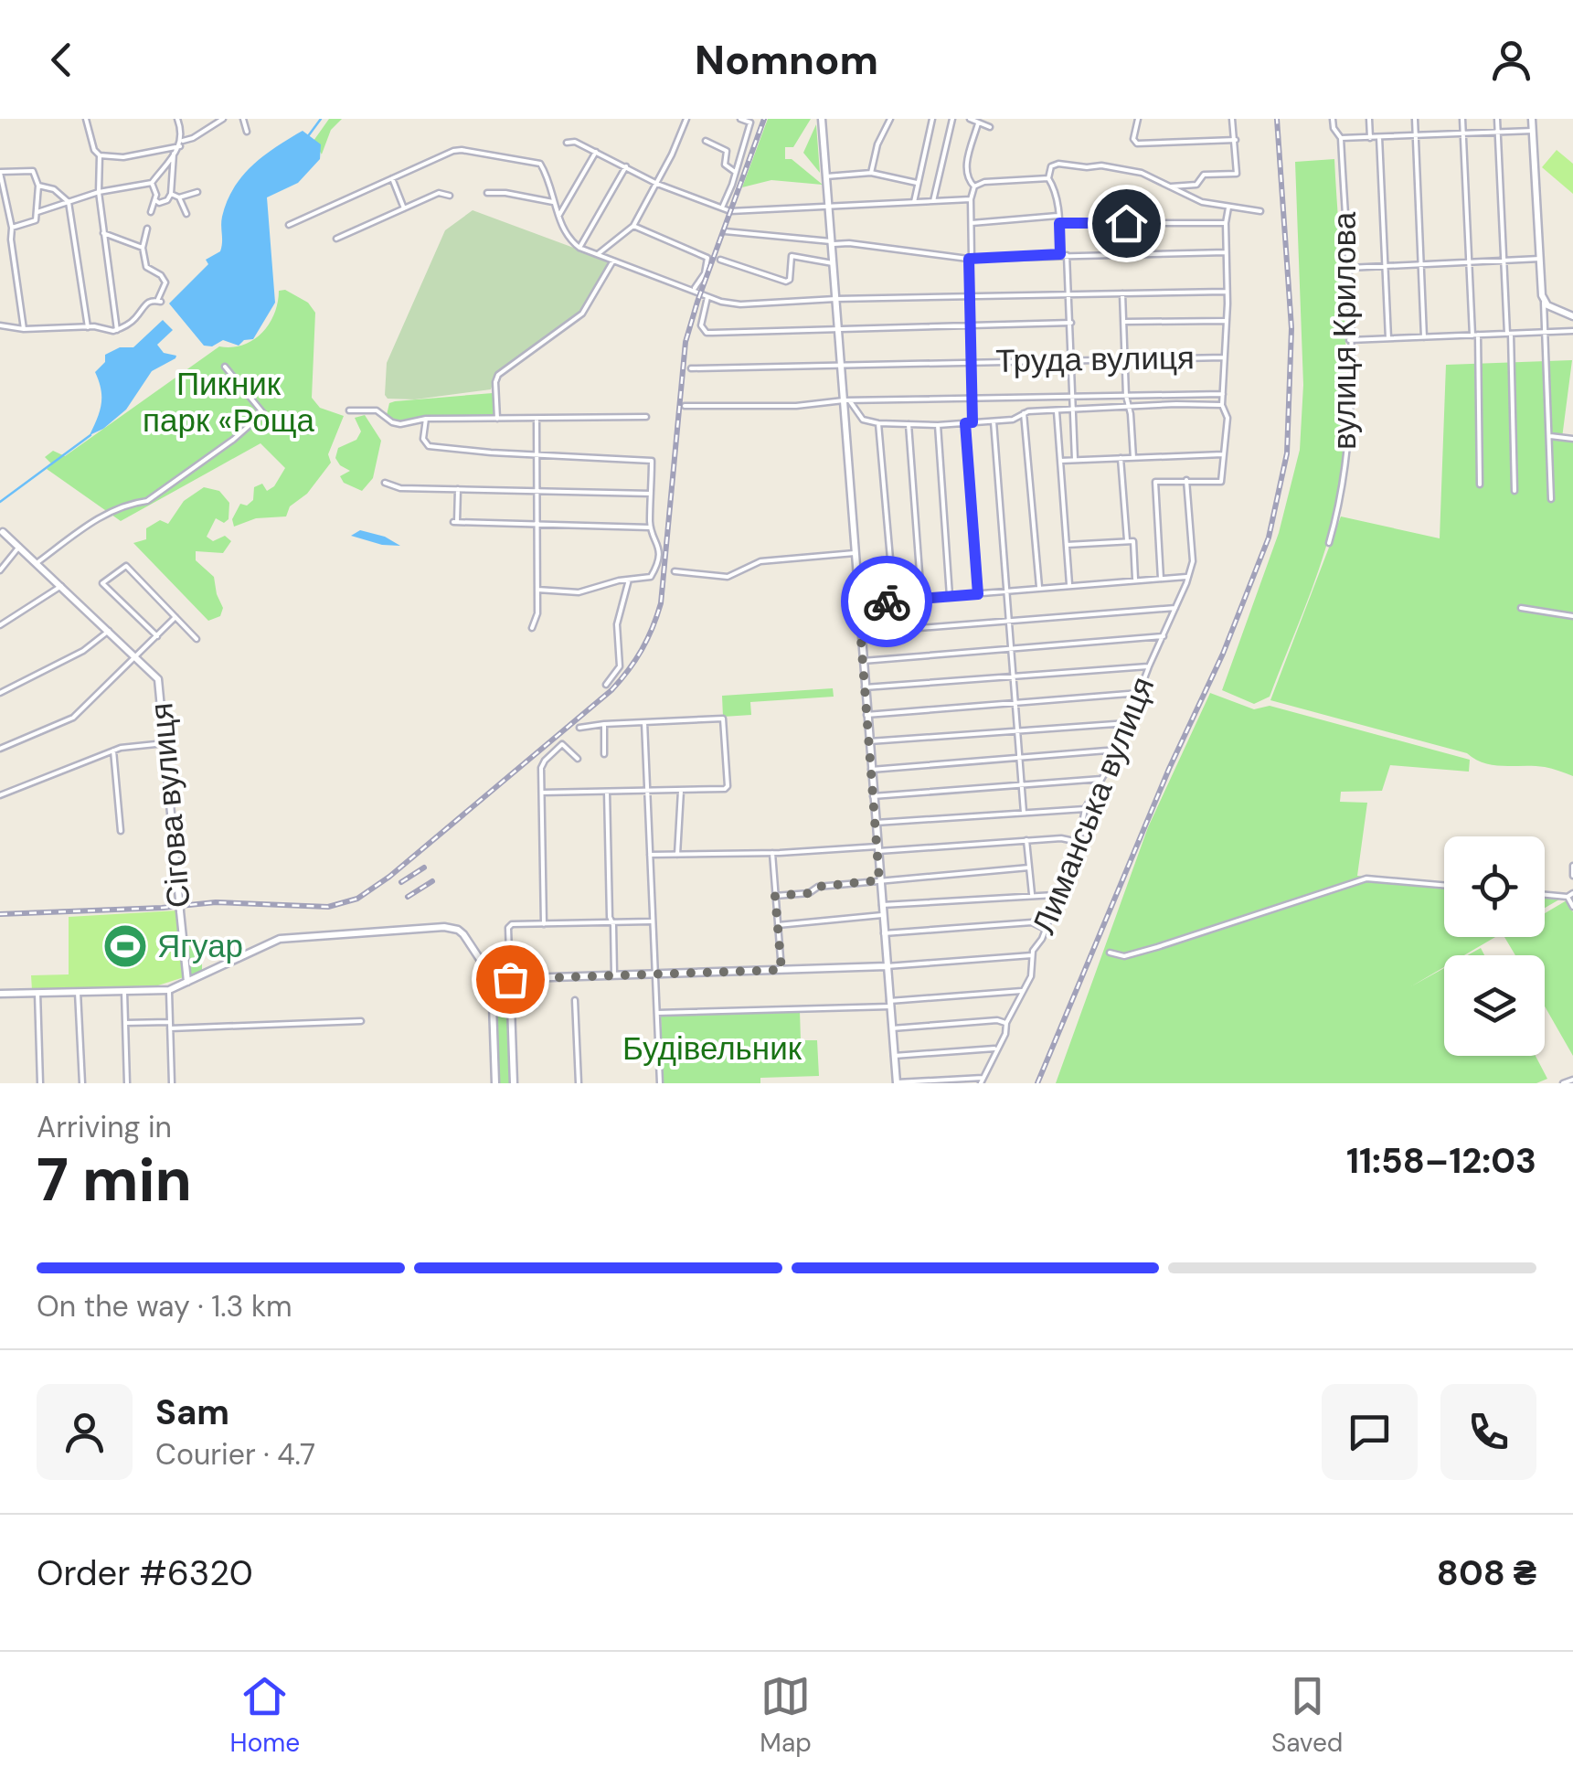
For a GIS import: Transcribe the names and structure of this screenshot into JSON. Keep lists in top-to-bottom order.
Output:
{
  "streets": {
    "main road": ["Сігова вулиця"],
    "street": ["вулиця Крилова", "Труда вулиця", "Лиманська вулиця"]
  },
  "parks": ["Пикник парк «Роща", "Будівельник"],
  "places": {
    "sports": ["Ягуар"]
  },
  "page": {
    "header": "Nomnom",
    "heading": ["7 min", "Arriving in", "11:58–12:03"],
    "panel": [
      "Sam",
      "Courier · 4.7",
      "Order #6320",
      "808 ₴"
    ],
    "bar": "On the way · 1.3 km",
    "tabs": ["Home", "Map", "Saved"]
  }
}
